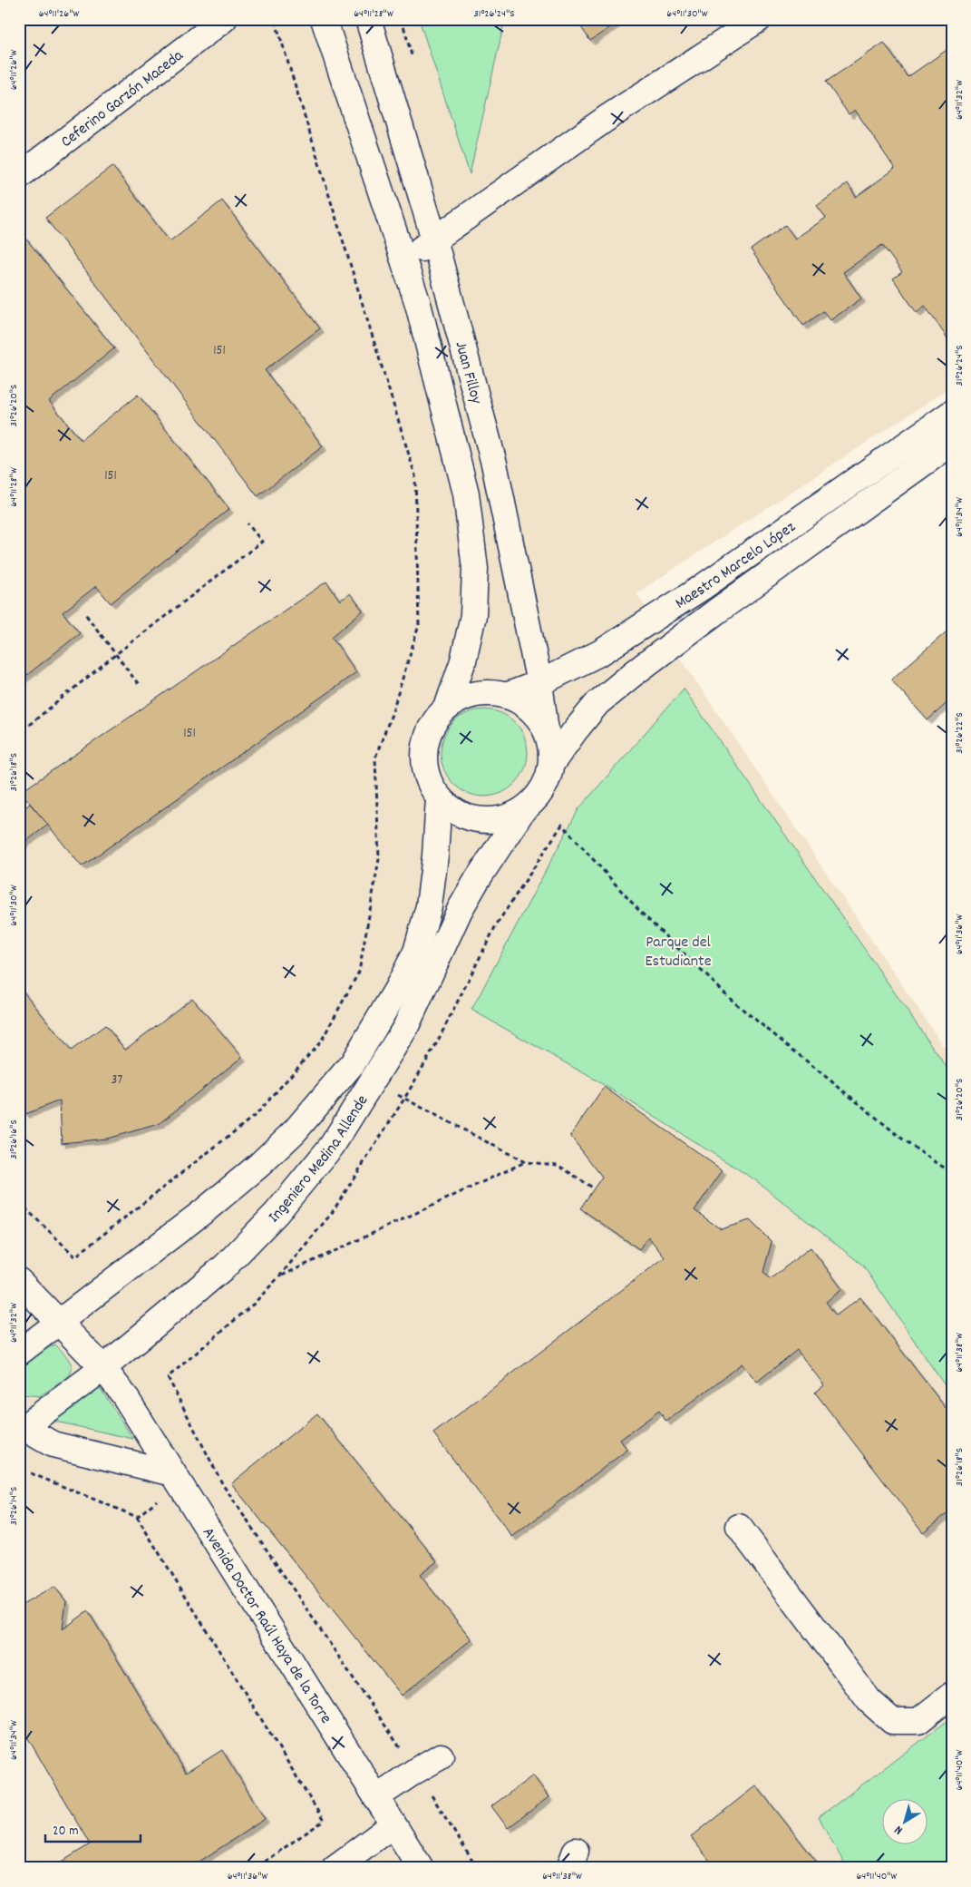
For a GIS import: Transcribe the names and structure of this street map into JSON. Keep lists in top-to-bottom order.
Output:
{
  "streets": {
    "street": [
      "Ceferino Garzón Maceda",
      "Juan Filloy",
      "Maestro Marcelo López",
      "Ingeniero Medina Allende",
      "Avenida Doctor Raúl Haya de la Torre"
    ]
  },
  "crossings": [
    ["Juan Filloy", "Maestro Marcelo López"],
    ["Juan Filloy", "Ingeniero Medina Allende"],
    ["Maestro Marcelo López", "Ingeniero Medina Allende"],
    ["Ingeniero Medina Allende", "Avenida Doctor Raúl Haya de la Torre"]
  ],
  "parks": ["Parque del Estudiante"],
  "house_numbers": [
    "151",
    "151",
    "151",
    "37"
  ],
  "scale_bar": "20 m",
  "north": "bottom left",
  "coordinates": [
    "64°11'26\"W",
    "64°11'28\"W",
    "31°26'24\"S",
    "64°11'30\"W",
    "64°11'32\"W",
    "31°26'20\"S",
    "64°11'34\"W",
    "31°26'22\"S",
    "31°26'18\"S",
    "64°11'36\"W",
    "31°26'16\"S",
    "64°11'38\"W",
    "31°26'14\"S",
    "64°11'40\"W"
  ]
}
